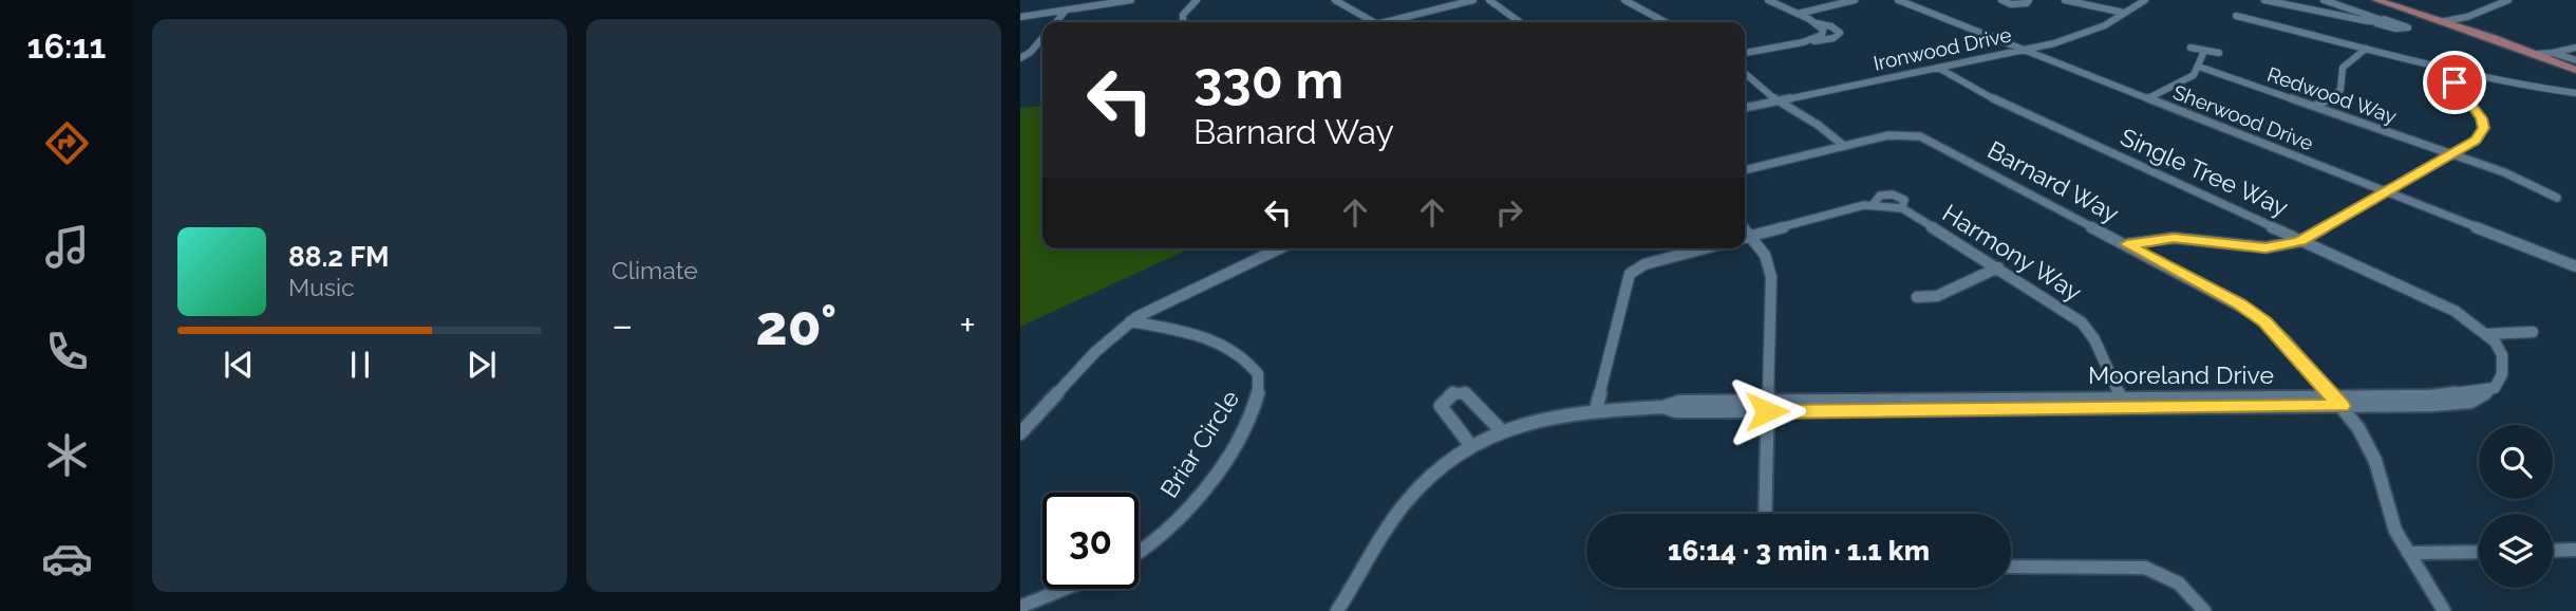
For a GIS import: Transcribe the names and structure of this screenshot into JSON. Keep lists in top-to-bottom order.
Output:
{
  "streets": {
    "street": [
      "Ironwood Drive",
      "Redwood Way",
      "Sherwood Drive",
      "Single Tree Way",
      "Barnard Way",
      "Harmony Way",
      "Mooreland Drive",
      "Briar Circle"
    ]
  },
  "crossings": [
    ["Ironwood Drive", "Sherwood Drive"],
    ["Ironwood Drive", "Single Tree Way"],
    ["Single Tree Way", "Mooreland Drive"],
    ["Barnard Way", "Mooreland Drive"],
    ["Harmony Way", "Mooreland Drive"]
  ],
  "page": {
    "tabs": "16:11",
    "tile": "Climate",
    "turn": ["330 m", "Barnard Way"],
    "song": ["88.2 FM", "Music"],
    "heat": ["−", "20°", "+"],
    "limit": "30",
    "trip": "16:14 · 3 min · 1.1 km"
  }
}
